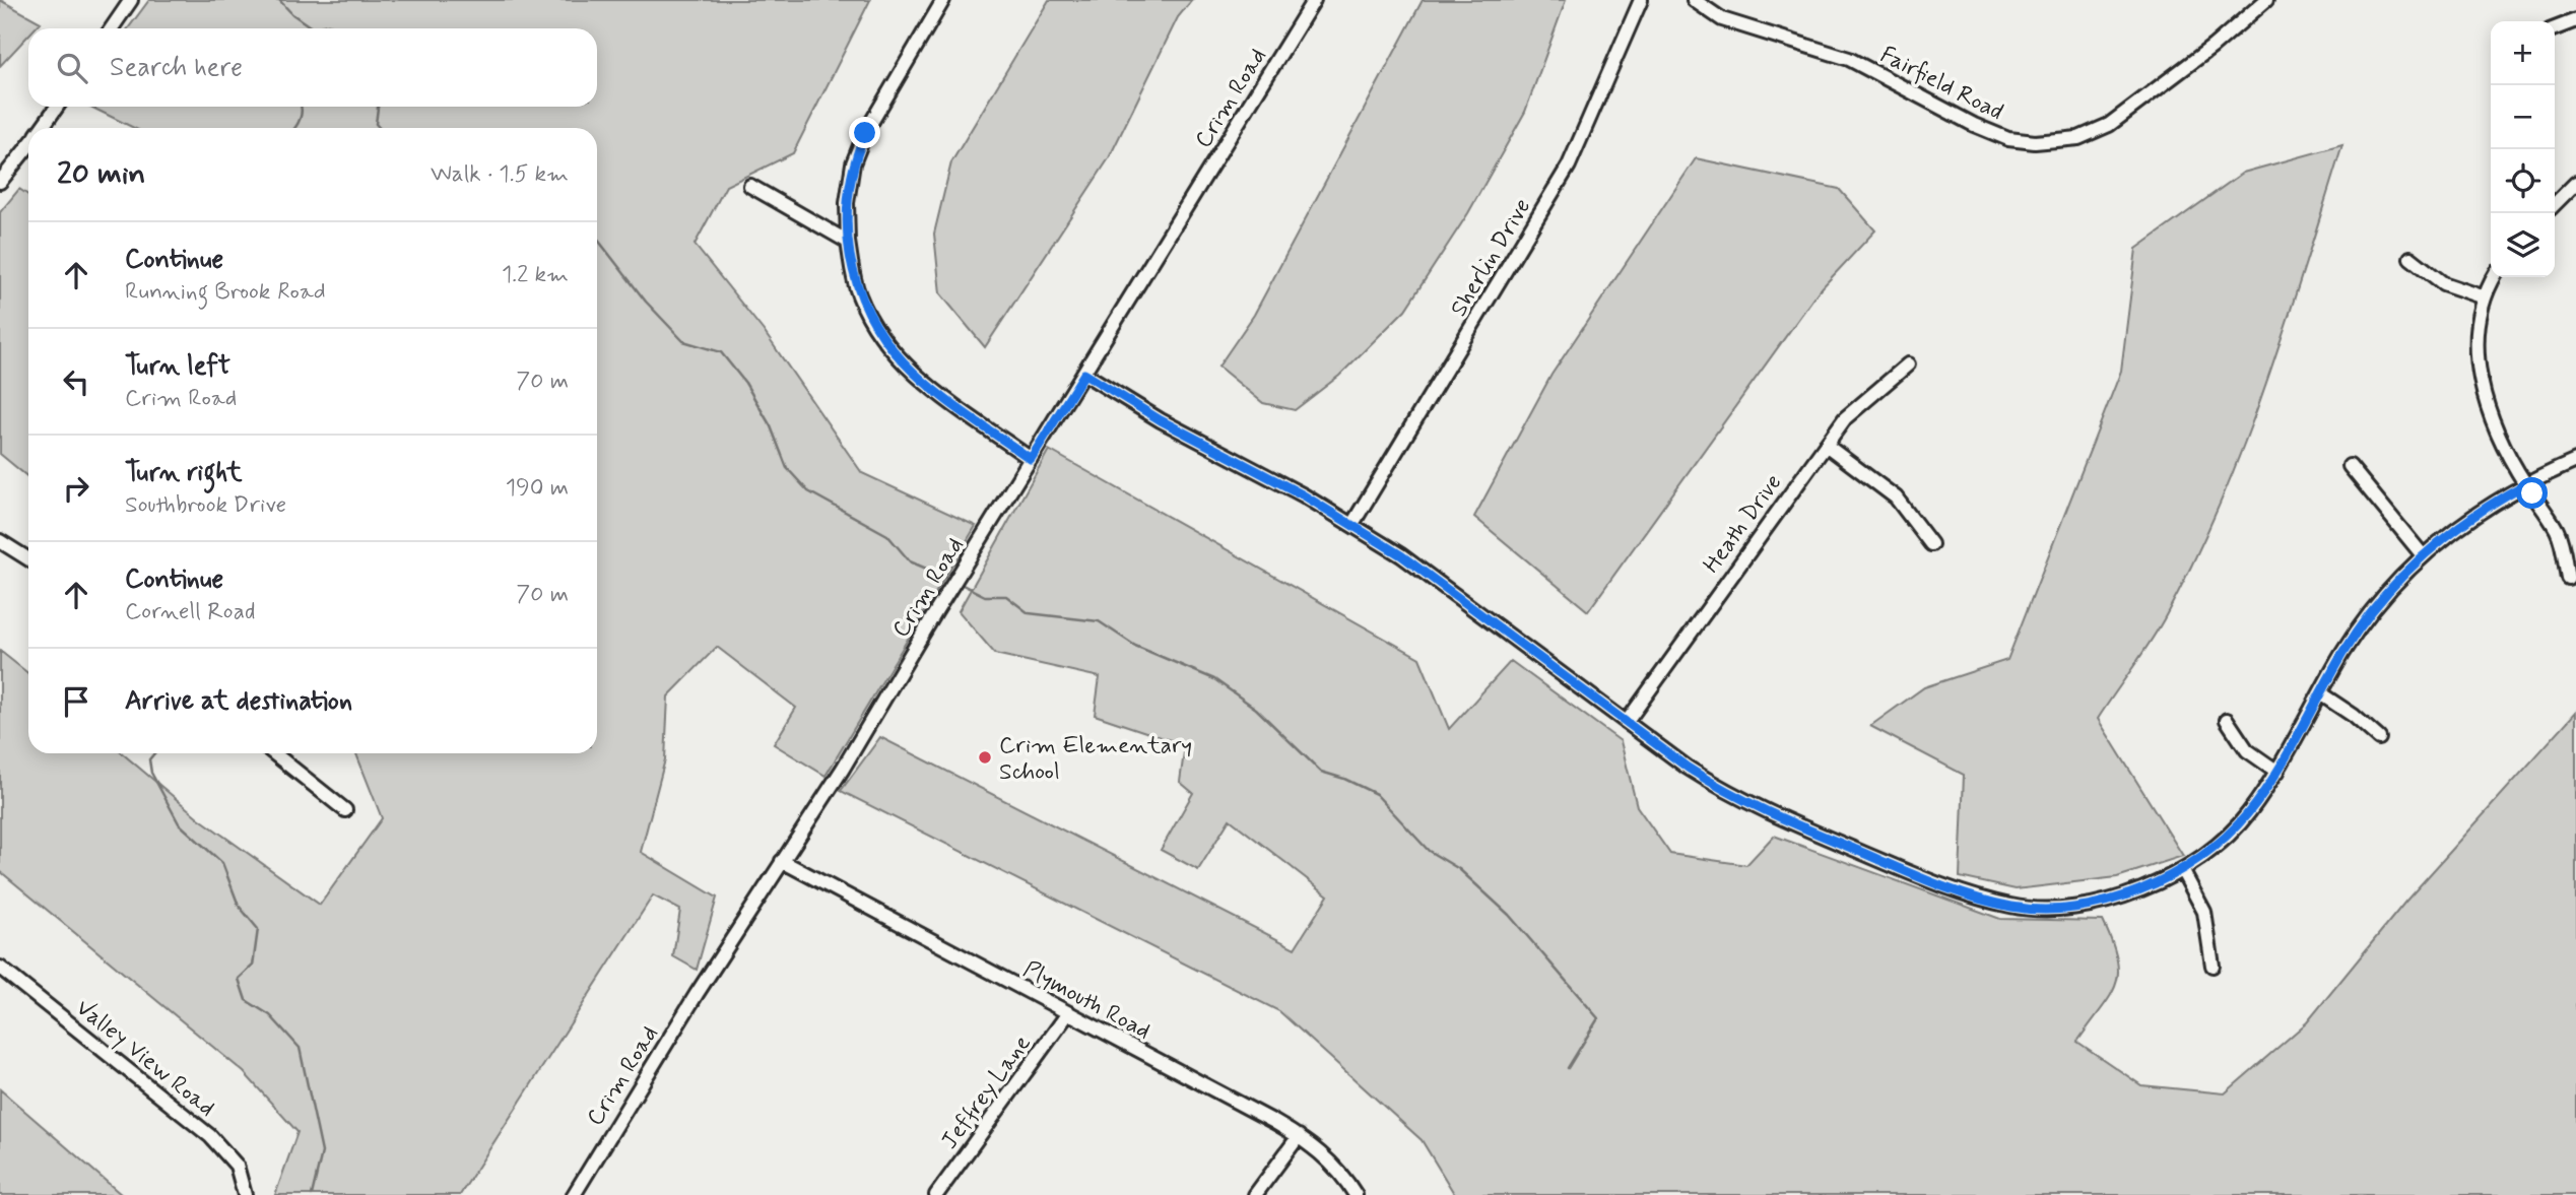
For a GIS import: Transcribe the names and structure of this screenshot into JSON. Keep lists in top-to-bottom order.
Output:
{
  "streets": {
    "street": [
      "Fairfield Road",
      "Crim Road",
      "Sherlin Drive",
      "Heath Drive",
      "Plymouth Road",
      "Valley View Road",
      "Jeffrey Lane"
    ]
  },
  "crossings": [
    ["Crim Road", "Plymouth Road"],
    ["Plymouth Road", "Jeffrey Lane"]
  ],
  "places": ["Crim Elementary School"],
  "page": {
    "map_buttons": ["+", "−"],
    "search": "Search here",
    "heading": ["20 min", "Walk · 1.5 km"],
    "list": [
      ["Continue", "Running Brook Road", "1.2 km"],
      ["Turn left", "Crim Road", "70 m"],
      ["Turn right", "Southbrook Drive", "190 m"],
      ["Continue", "Cornell Road", "70 m"],
      "Arrive at destination"
    ]
  }
}
